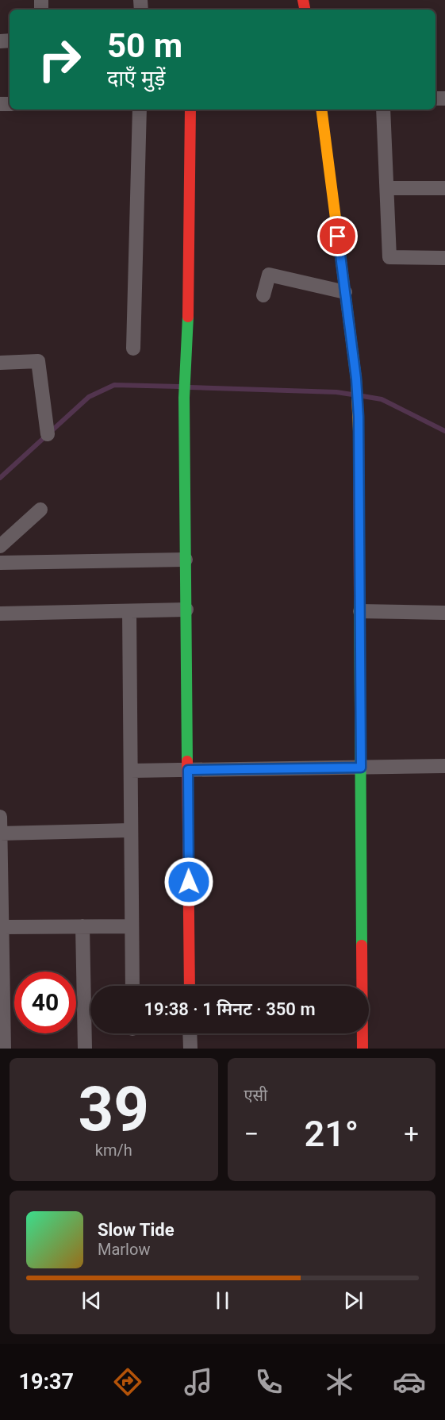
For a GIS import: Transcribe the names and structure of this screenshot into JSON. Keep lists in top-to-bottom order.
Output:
{
  "page": {
    "turn": ["50 m", "दाएँ मुड़ें"],
    "limit": "40",
    "trip": "19:38 · 1 मिनट · 350 m",
    "tile": [
      ["39", "km/h"],
      "एसी"
    ],
    "heat": ["−", "21°", "+"],
    "song": ["Slow Tide", "Marlow"],
    "tabs": "19:37"
  }
}
